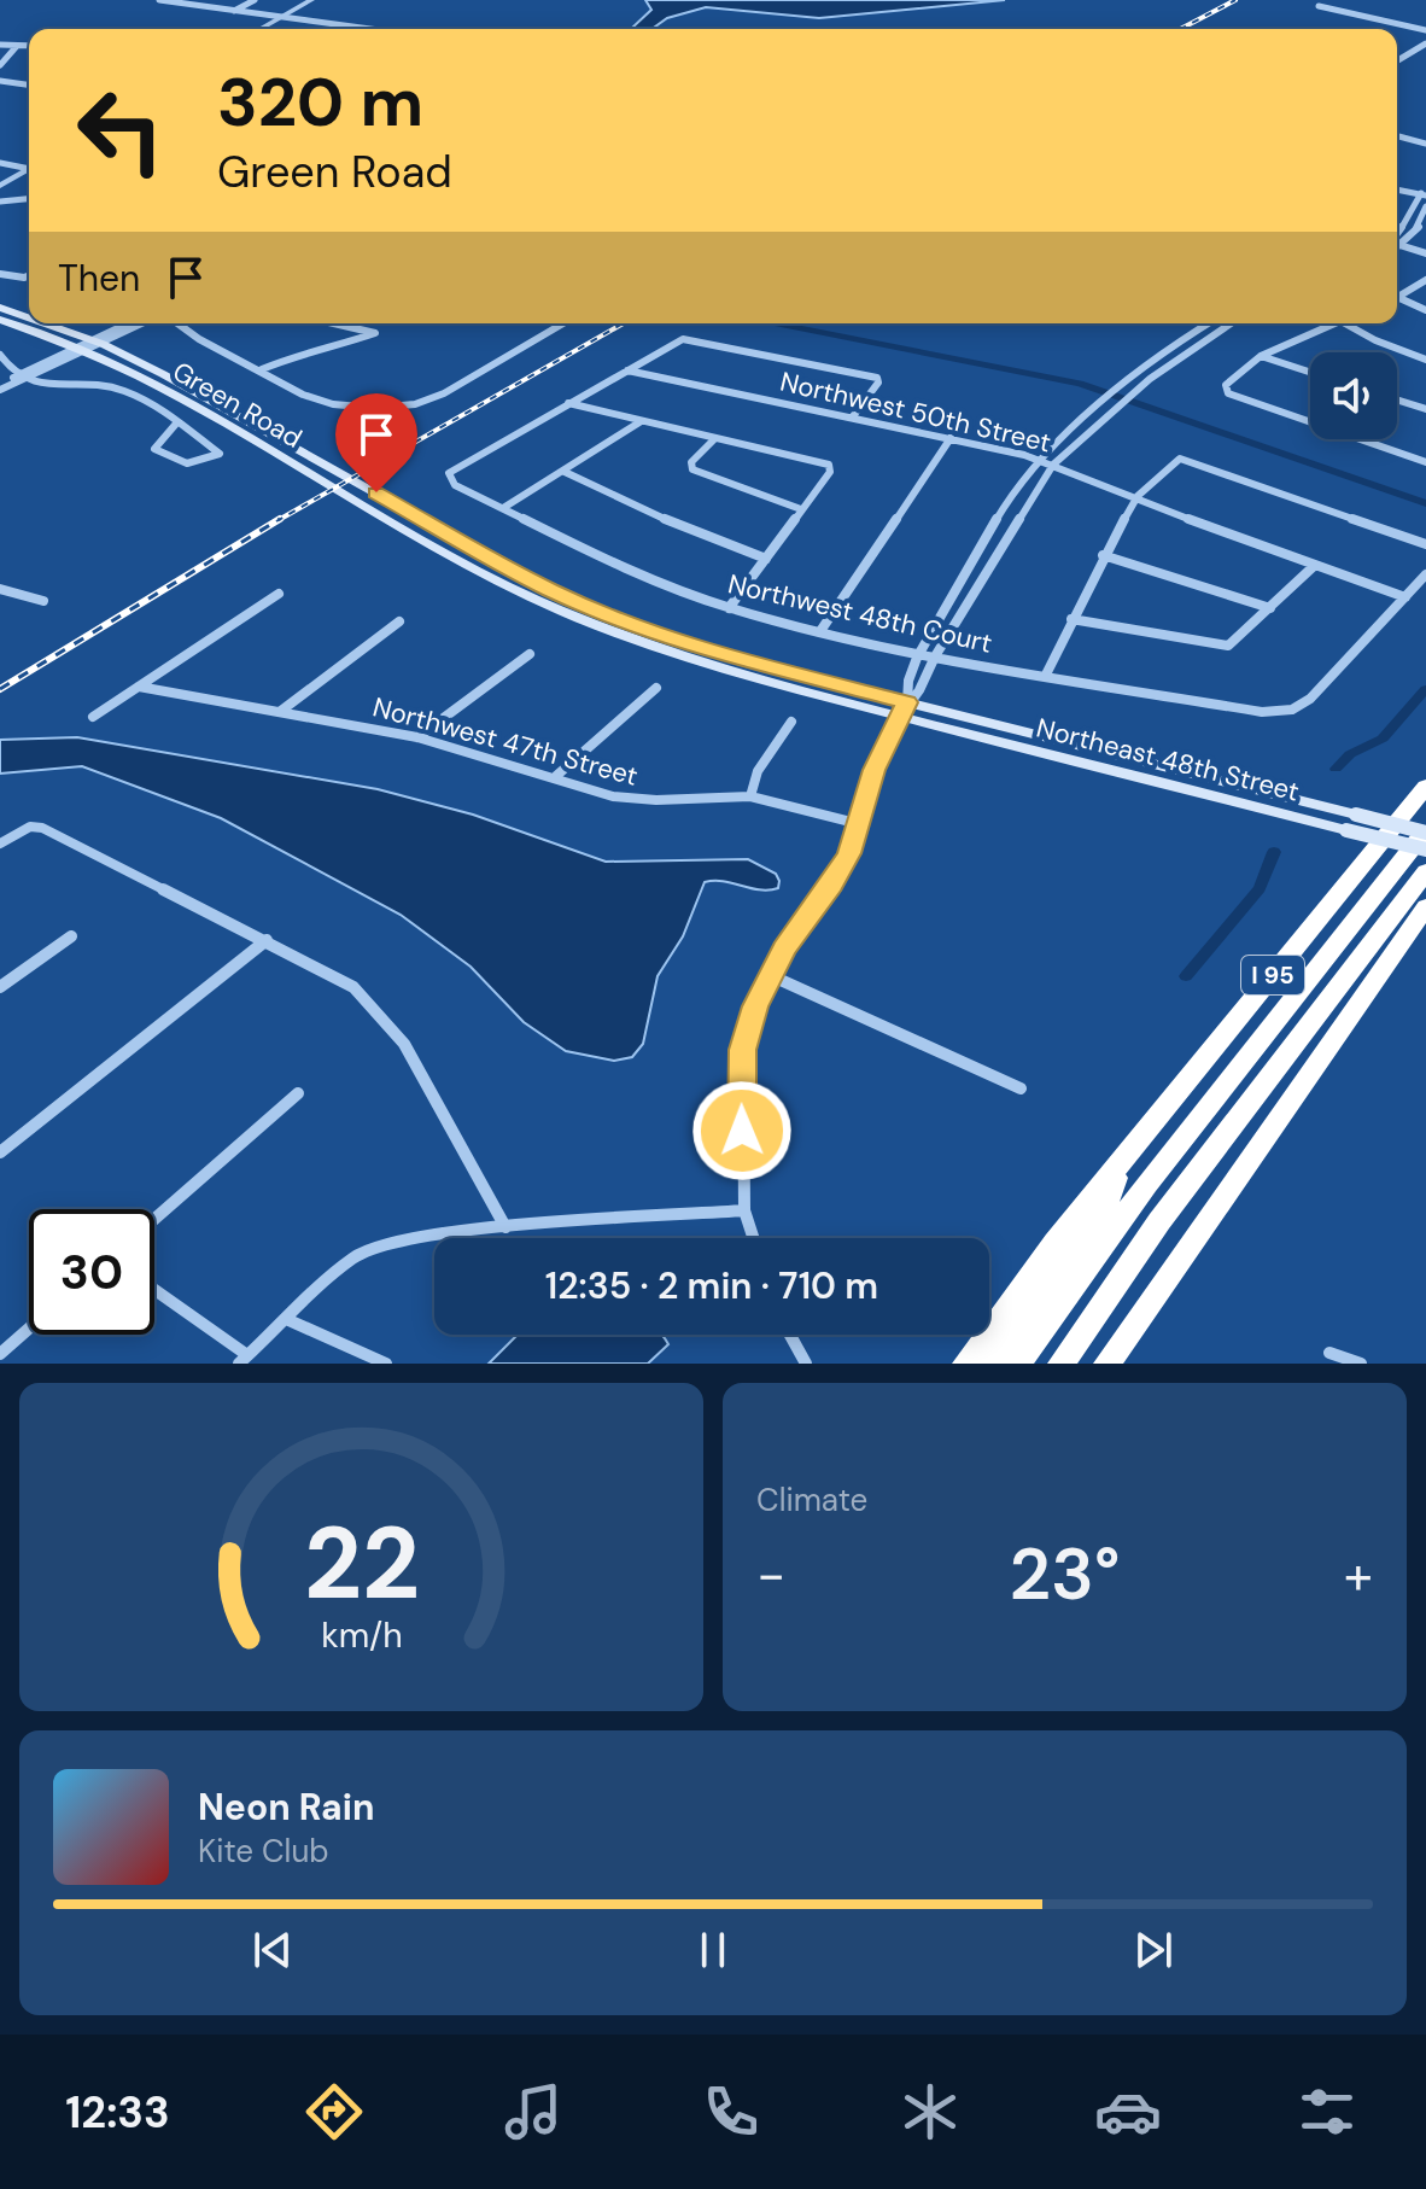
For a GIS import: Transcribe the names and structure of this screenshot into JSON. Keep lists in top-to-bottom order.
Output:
{
  "streets": {
    "highway": ["I 95"],
    "main road": ["Green Road", "Northeast 48th Street"],
    "street": ["Northwest 50th Street", "Northwest 48th Court", "Northwest 47th Street"]
  },
  "crossings": [
    ["Green Road", "Northeast 48th Street"],
    ["Northwest 50th Street", "Northwest 48th Court"]
  ],
  "page": {
    "turn": ["320 m", "Green Road"],
    "then": "Then",
    "limit": "30",
    "trip": "12:35 · 2 min · 710 m",
    "tile": "Climate",
    "heat": ["−", "23°", "+"],
    "song": ["Neon Rain", "Kite Club"],
    "tabs": "12:33",
    "gauge": ["22", "km/h"]
  }
}
